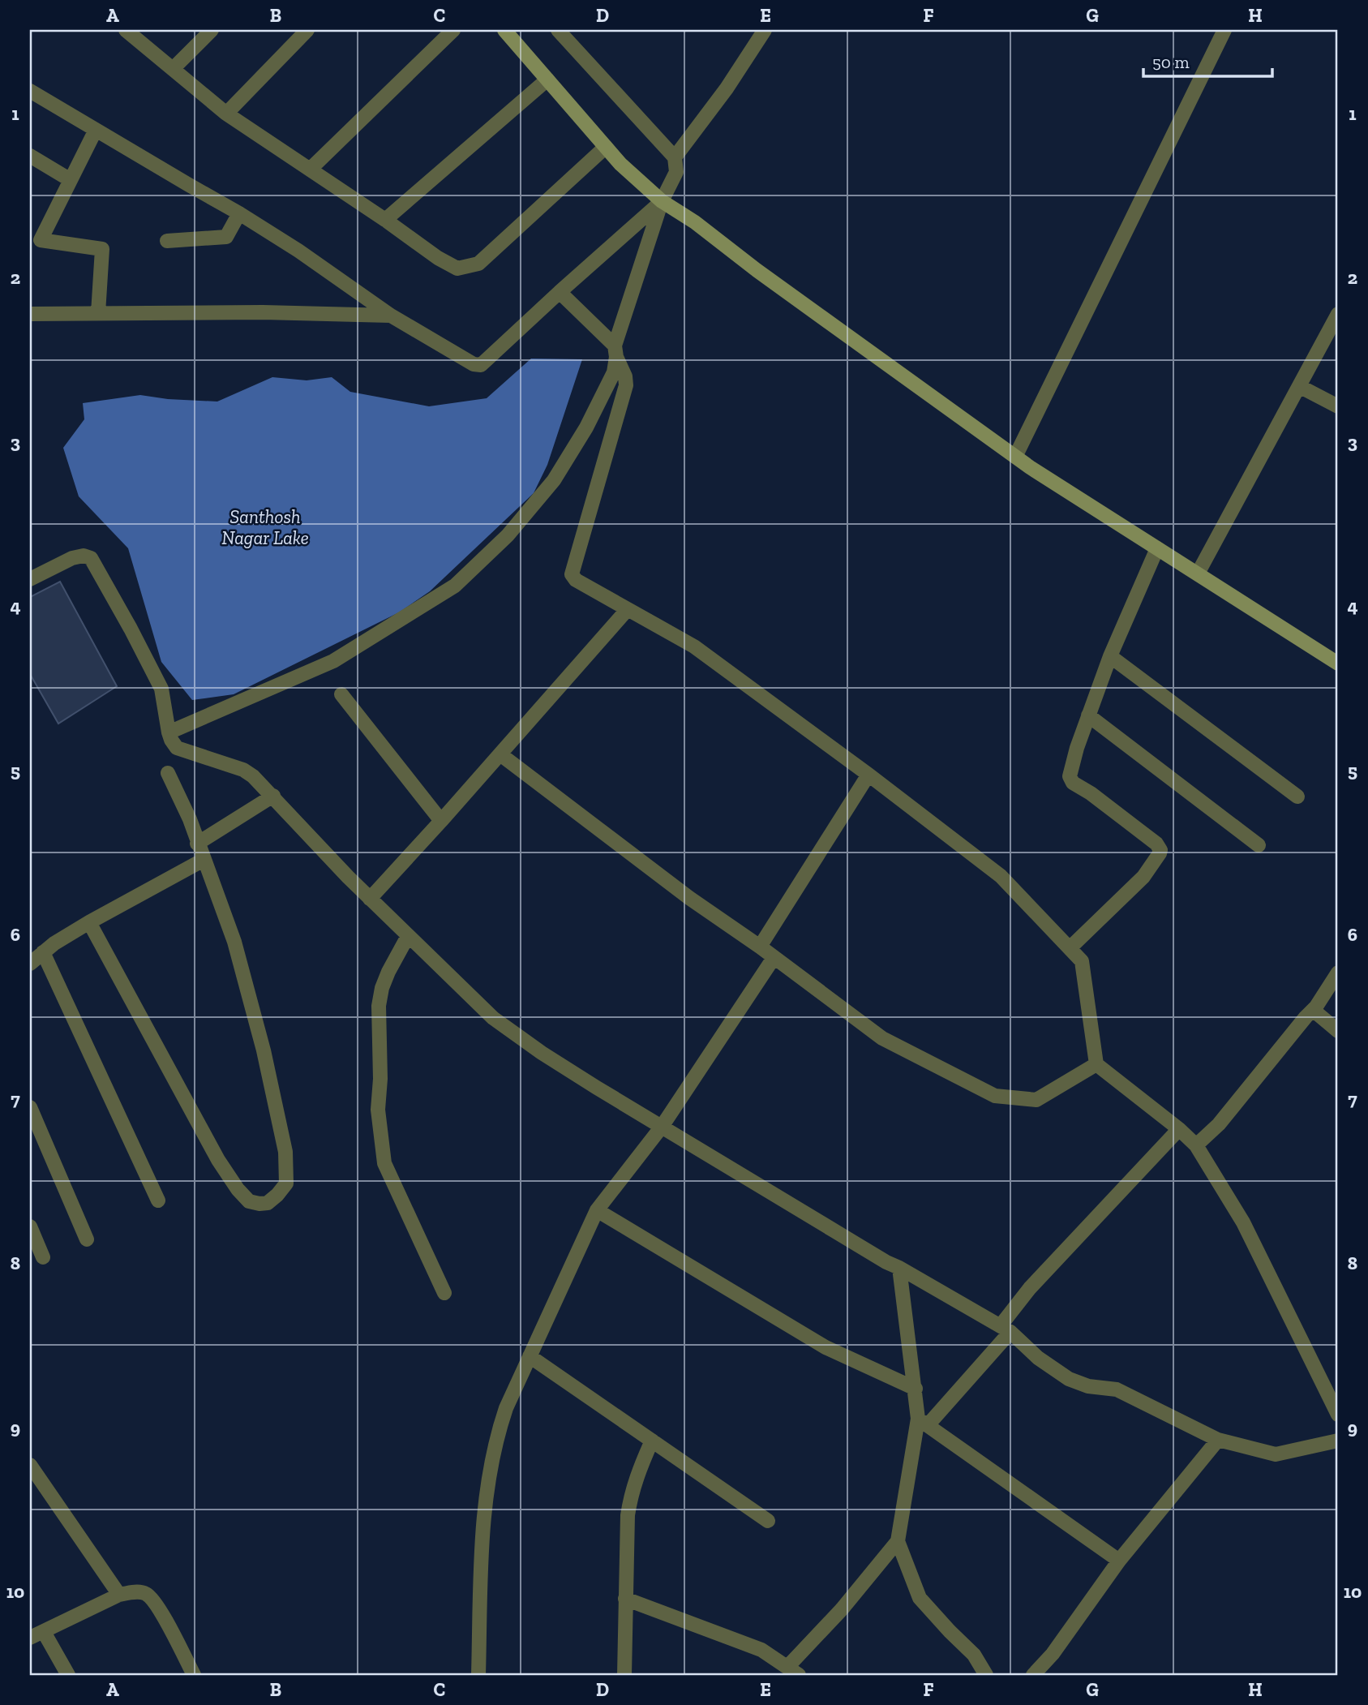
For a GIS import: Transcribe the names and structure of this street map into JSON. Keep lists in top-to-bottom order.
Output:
{
  "water": ["Santhosh Nagar Lake"],
  "scale_bar": "50 m",
  "grid": {
    "columns": [
      "A",
      "B",
      "C",
      "D",
      "E",
      "F",
      "G",
      "H"
    ],
    "rows": [
      "1",
      "2",
      "3",
      "4",
      "5",
      "6",
      "7",
      "8",
      "9",
      "10"
    ]
  }
}
